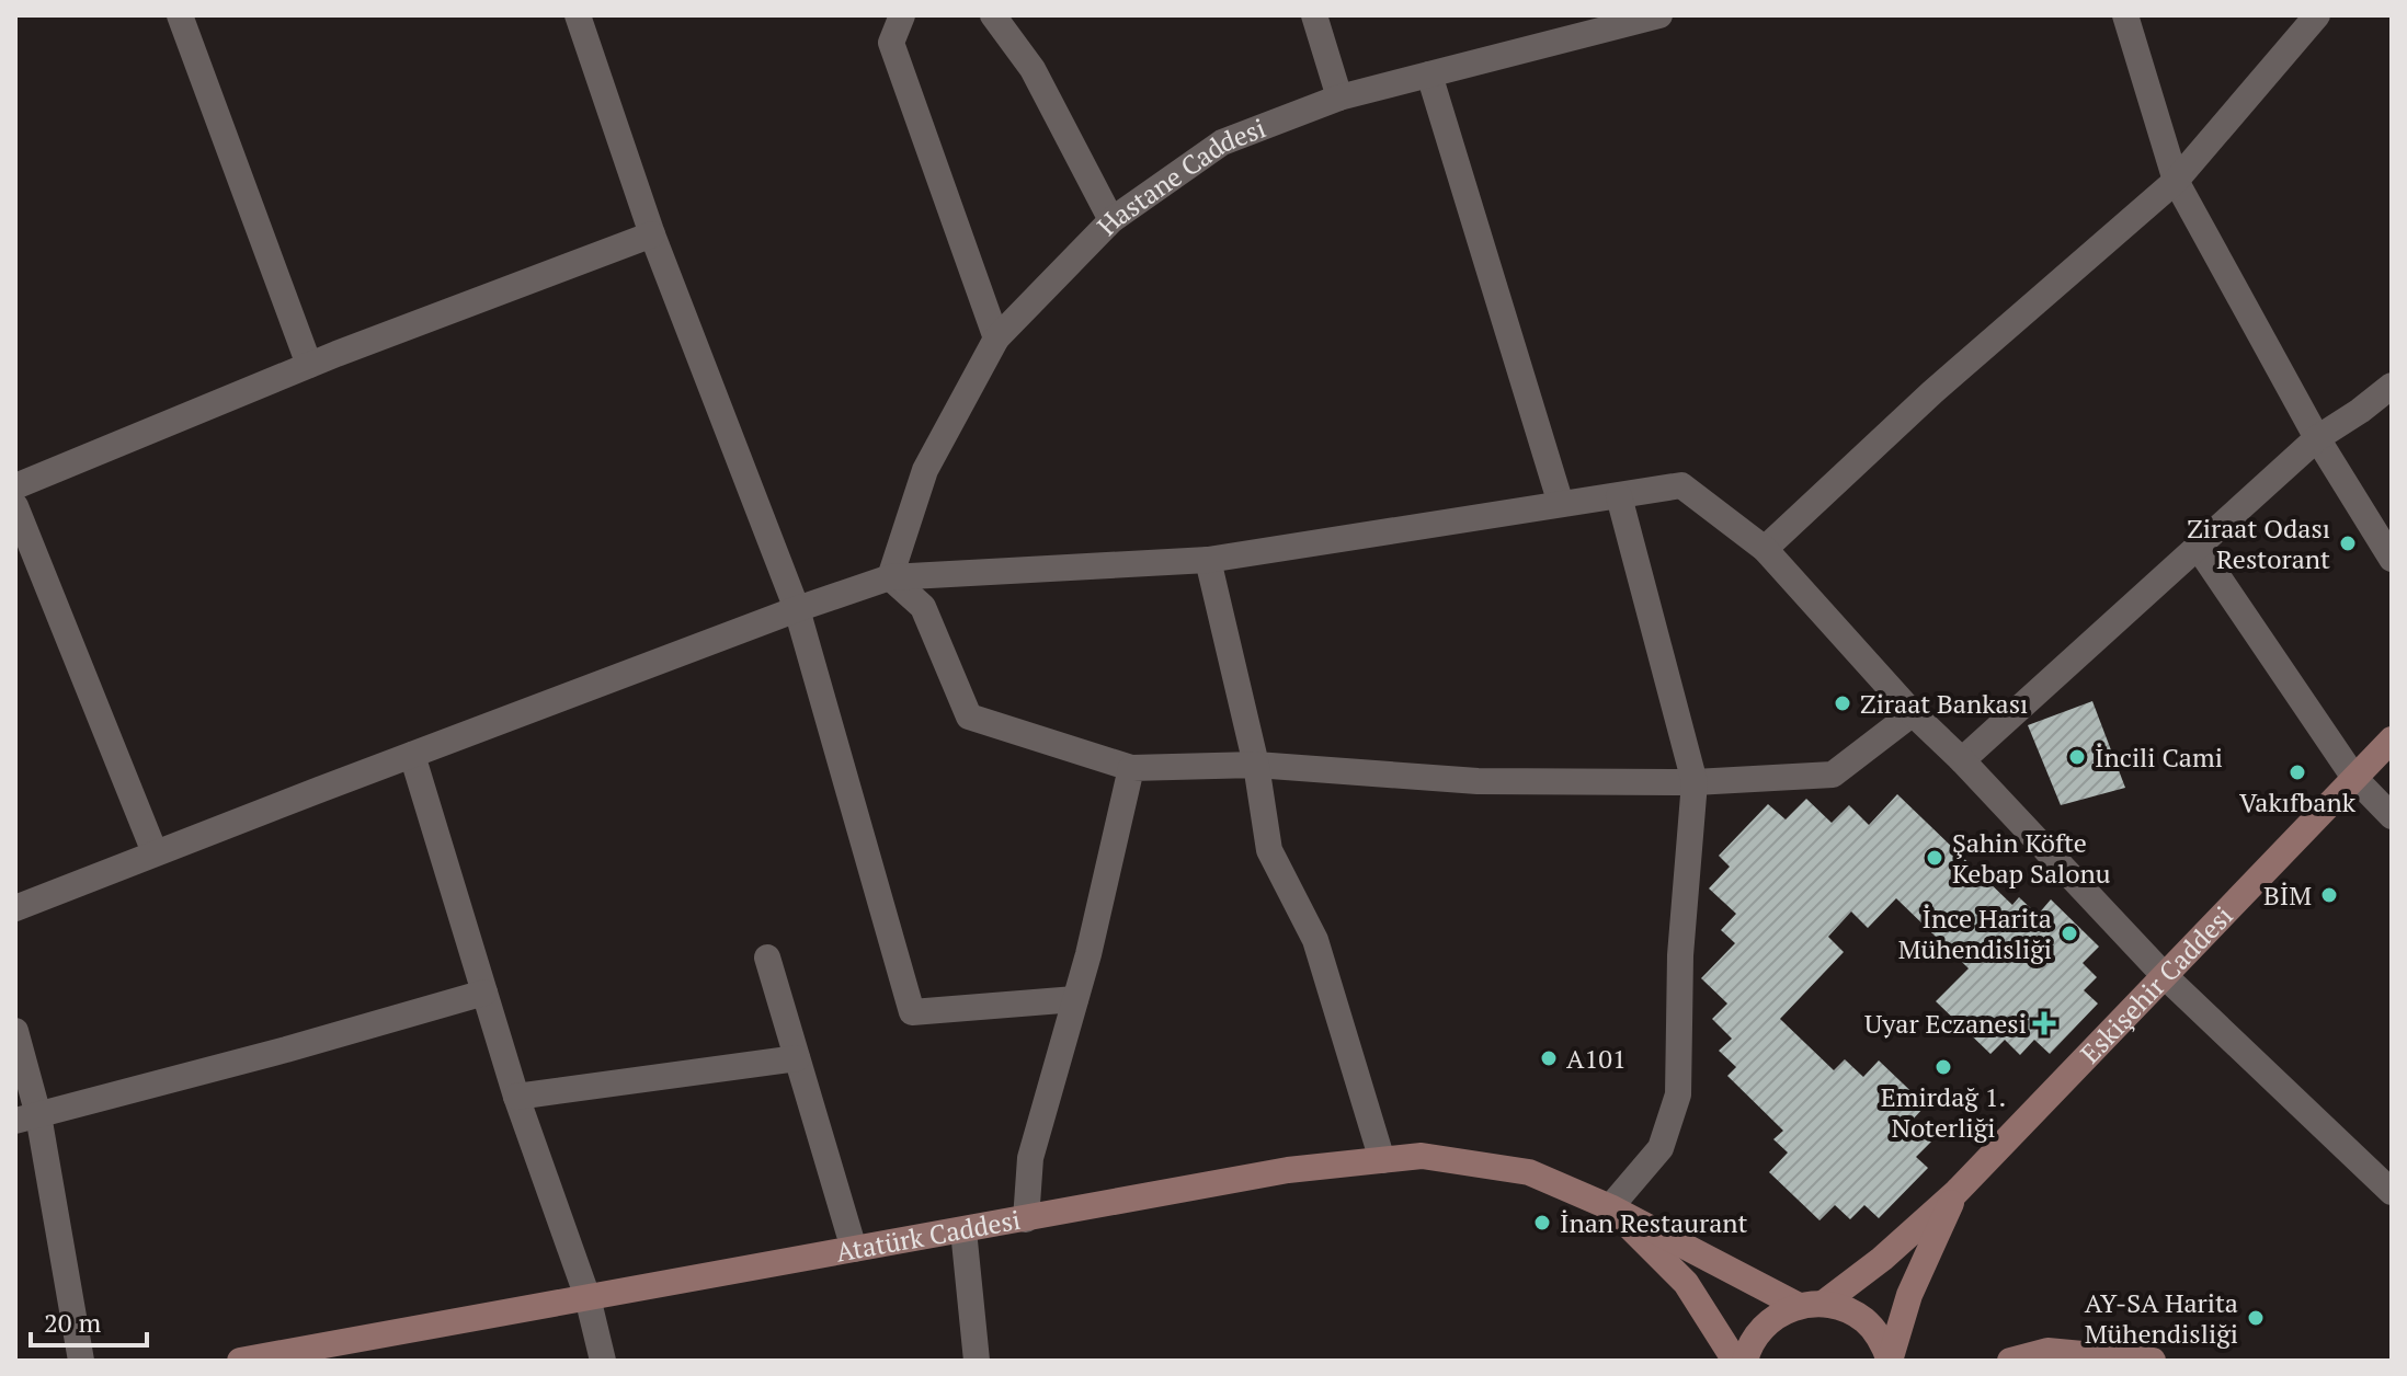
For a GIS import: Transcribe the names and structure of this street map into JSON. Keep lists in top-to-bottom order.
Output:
{
  "streets": {
    "main road": ["Eskişehir Caddesi", "Atatürk Caddesi"],
    "street": ["Hastane Caddesi"]
  },
  "crossings": [
    ["Eskişehir Caddesi", "Atatürk Caddesi"]
  ],
  "places": {
    "other": [
      "Ziraat Odası Restorant",
      "Ziraat Bankası",
      "İncili Cami",
      "Vakıfbank",
      "Şahin Köfte Kebap Salonu",
      "BİM",
      "İnce Harita Mühendisliği",
      "A101",
      "Emirdağ 1. Noterliği",
      "İnan Restaurant",
      "AY-SA Harita Mühendisliği"
    ],
    "health": ["Uyar Eczanesi"]
  },
  "scale_bar": "20 m"
}
